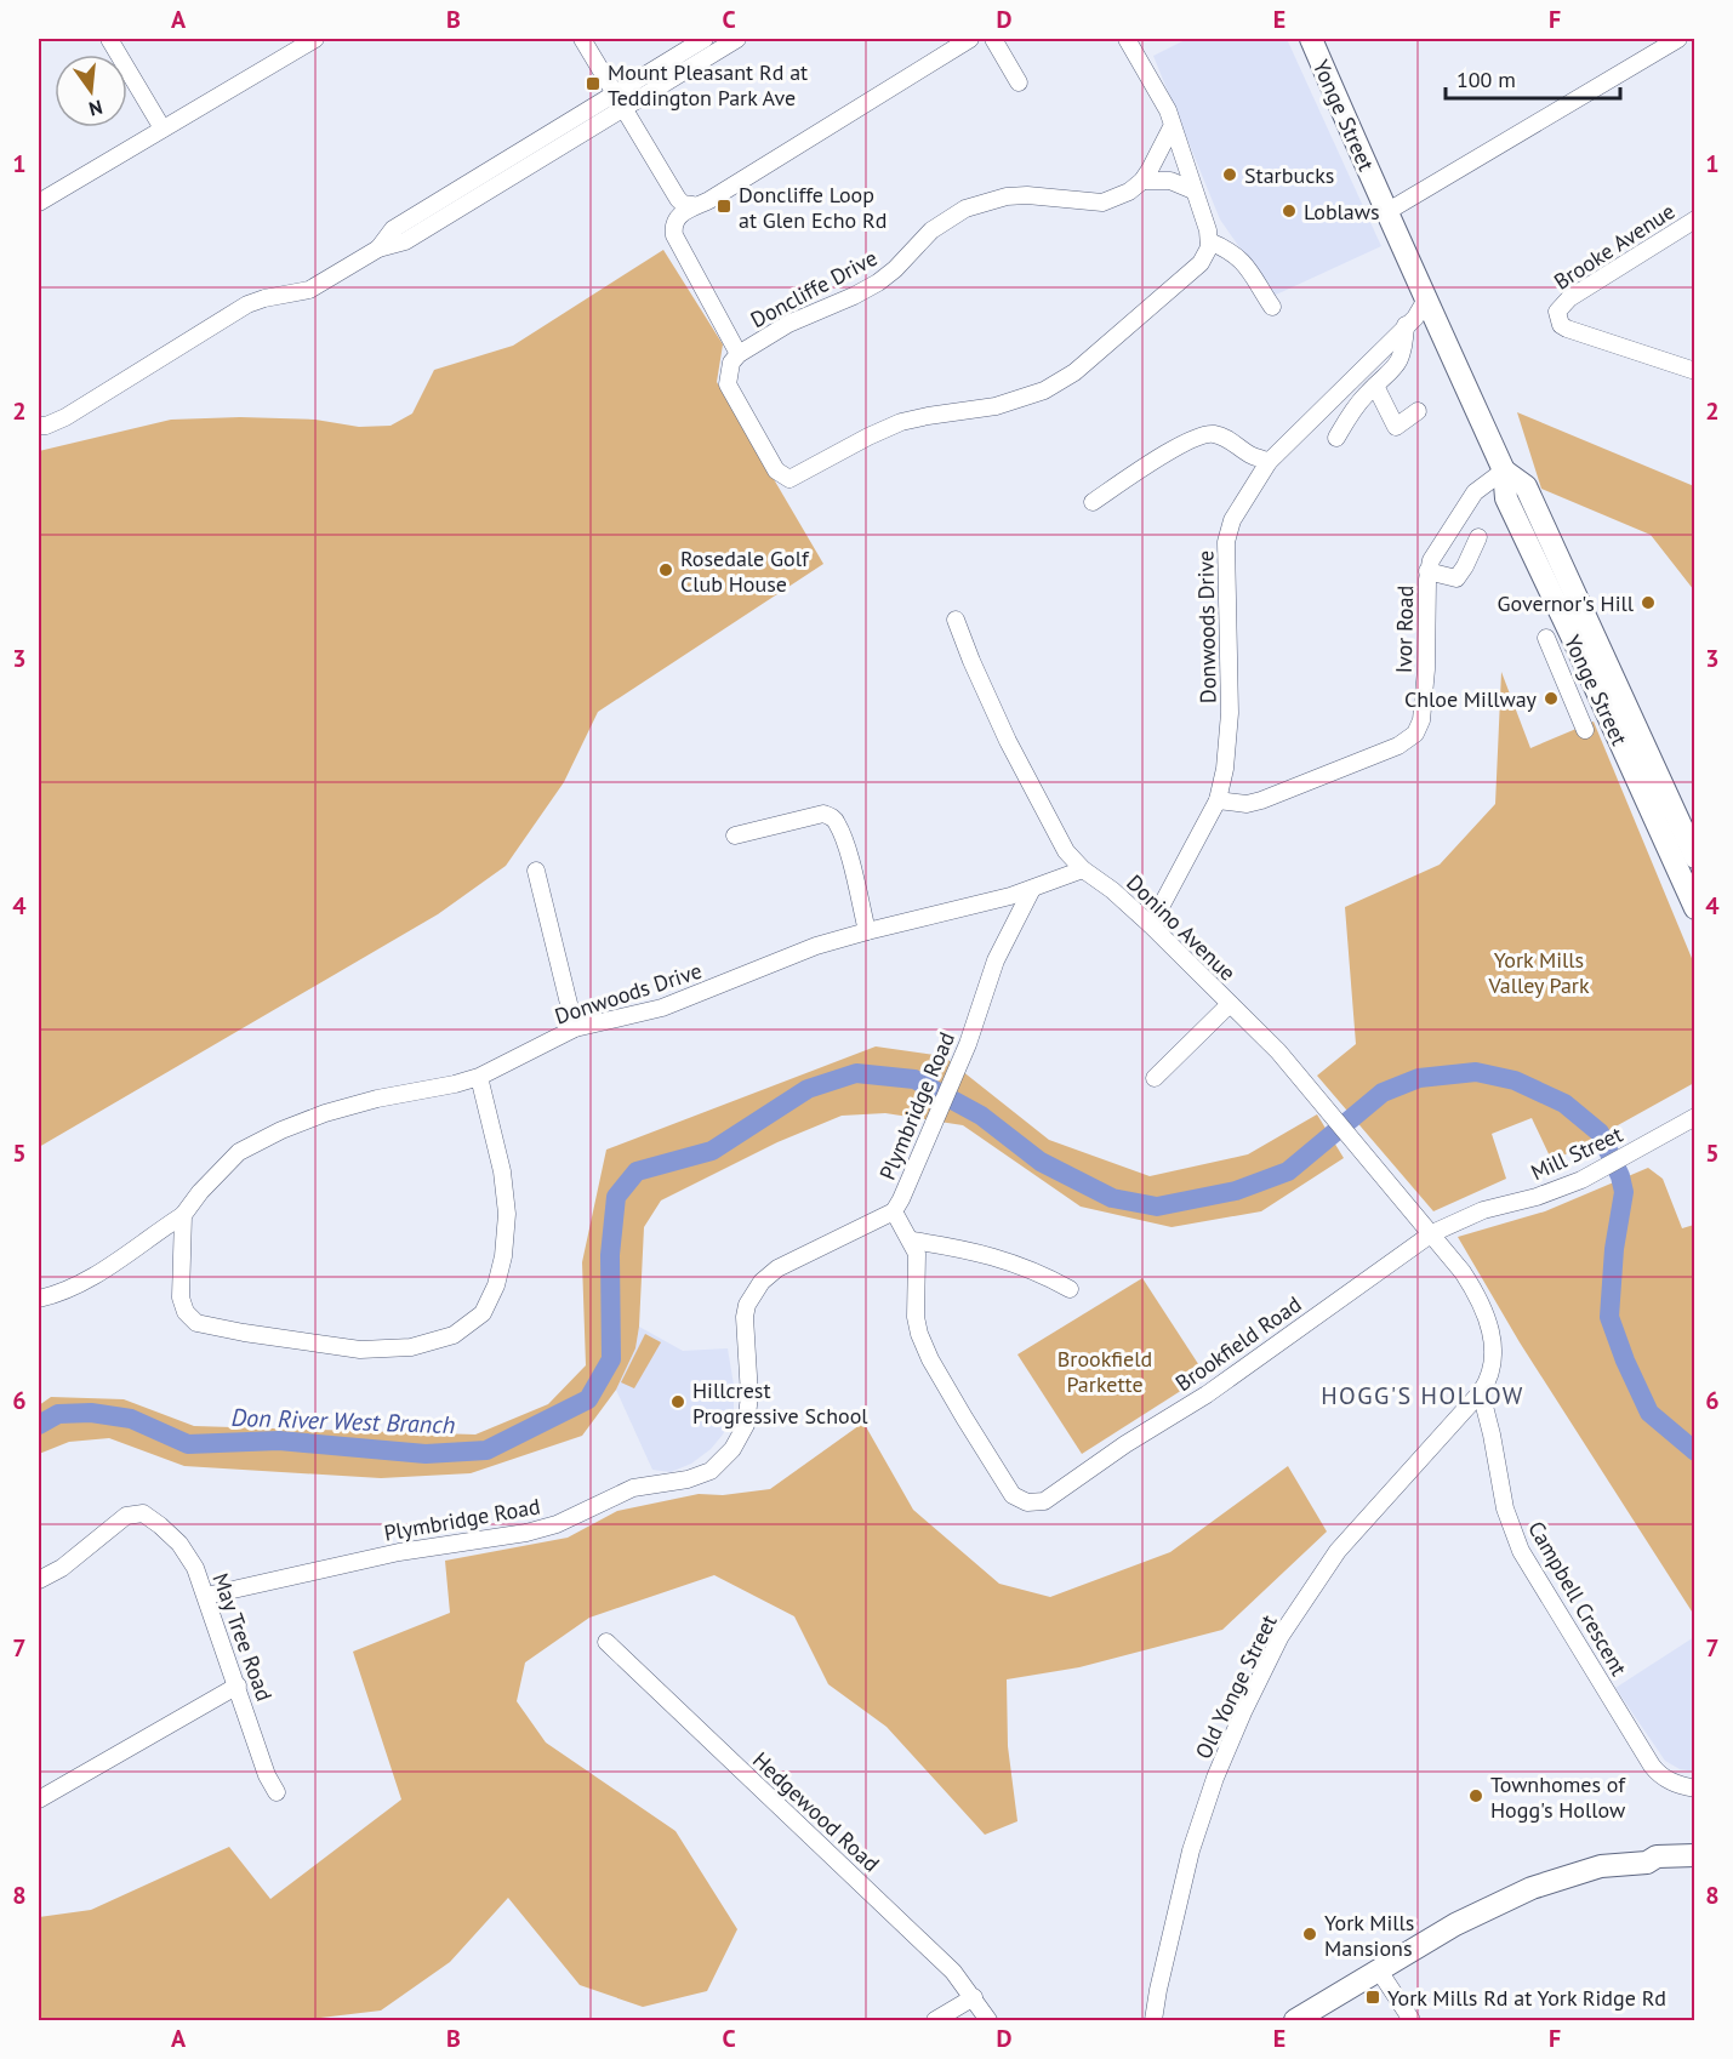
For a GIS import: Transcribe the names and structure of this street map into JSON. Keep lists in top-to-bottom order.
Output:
{
  "streets": {
    "main road": ["Yonge Street"],
    "street": [
      "Brooke Avenue",
      "Doncliffe Drive",
      "Donwoods Drive",
      "Ivor Road",
      "Donino Avenue",
      "Plymbridge Road",
      "Mill Street",
      "Brookfield Road",
      "Campbell Crescent",
      "May Tree Road",
      "Old Yonge Street",
      "Hedgewood Road"
    ]
  },
  "crossings": [
    ["Yonge Street", "Donwoods Drive"],
    ["Yonge Street", "Ivor Road"],
    ["Donwoods Drive", "Ivor Road"],
    ["Donwoods Drive", "Donino Avenue"],
    ["Donwoods Drive", "Plymbridge Road"],
    ["Donino Avenue", "Mill Street"],
    ["Donino Avenue", "Brookfield Road"],
    ["Donino Avenue", "Old Yonge Street"],
    ["Plymbridge Road", "May Tree Road"],
    ["Mill Street", "Brookfield Road"],
    ["Mill Street", "Old Yonge Street"],
    ["Brookfield Road", "Old Yonge Street"],
    ["Campbell Crescent", "Old Yonge Street"]
  ],
  "districts": ["HOGG'S HOLLOW"],
  "water": ["Don River West Branch"],
  "parks": ["York Mills Valley Park", "Brookfield Parkette"],
  "places": {
    "transit": ["Mount Pleasant Rd at Teddington Park Ave", "Doncliffe Loop at Glen Echo Rd", "York Mills Rd at York Ridge Rd"],
    "other": [
      "Starbucks",
      "Loblaws",
      "Rosedale Golf Club House",
      "Governor's Hill",
      "Chloe Millway",
      "Hillcrest Progressive School",
      "Townhomes of Hogg's Hollow",
      "York Mills Mansions"
    ]
  },
  "scale_bar": "100 m",
  "north": "bottom",
  "grid": {
    "columns": [
      "A",
      "B",
      "C",
      "D",
      "E",
      "F"
    ],
    "rows": [
      "1",
      "2",
      "3",
      "4",
      "5",
      "6",
      "7",
      "8"
    ]
  }
}
